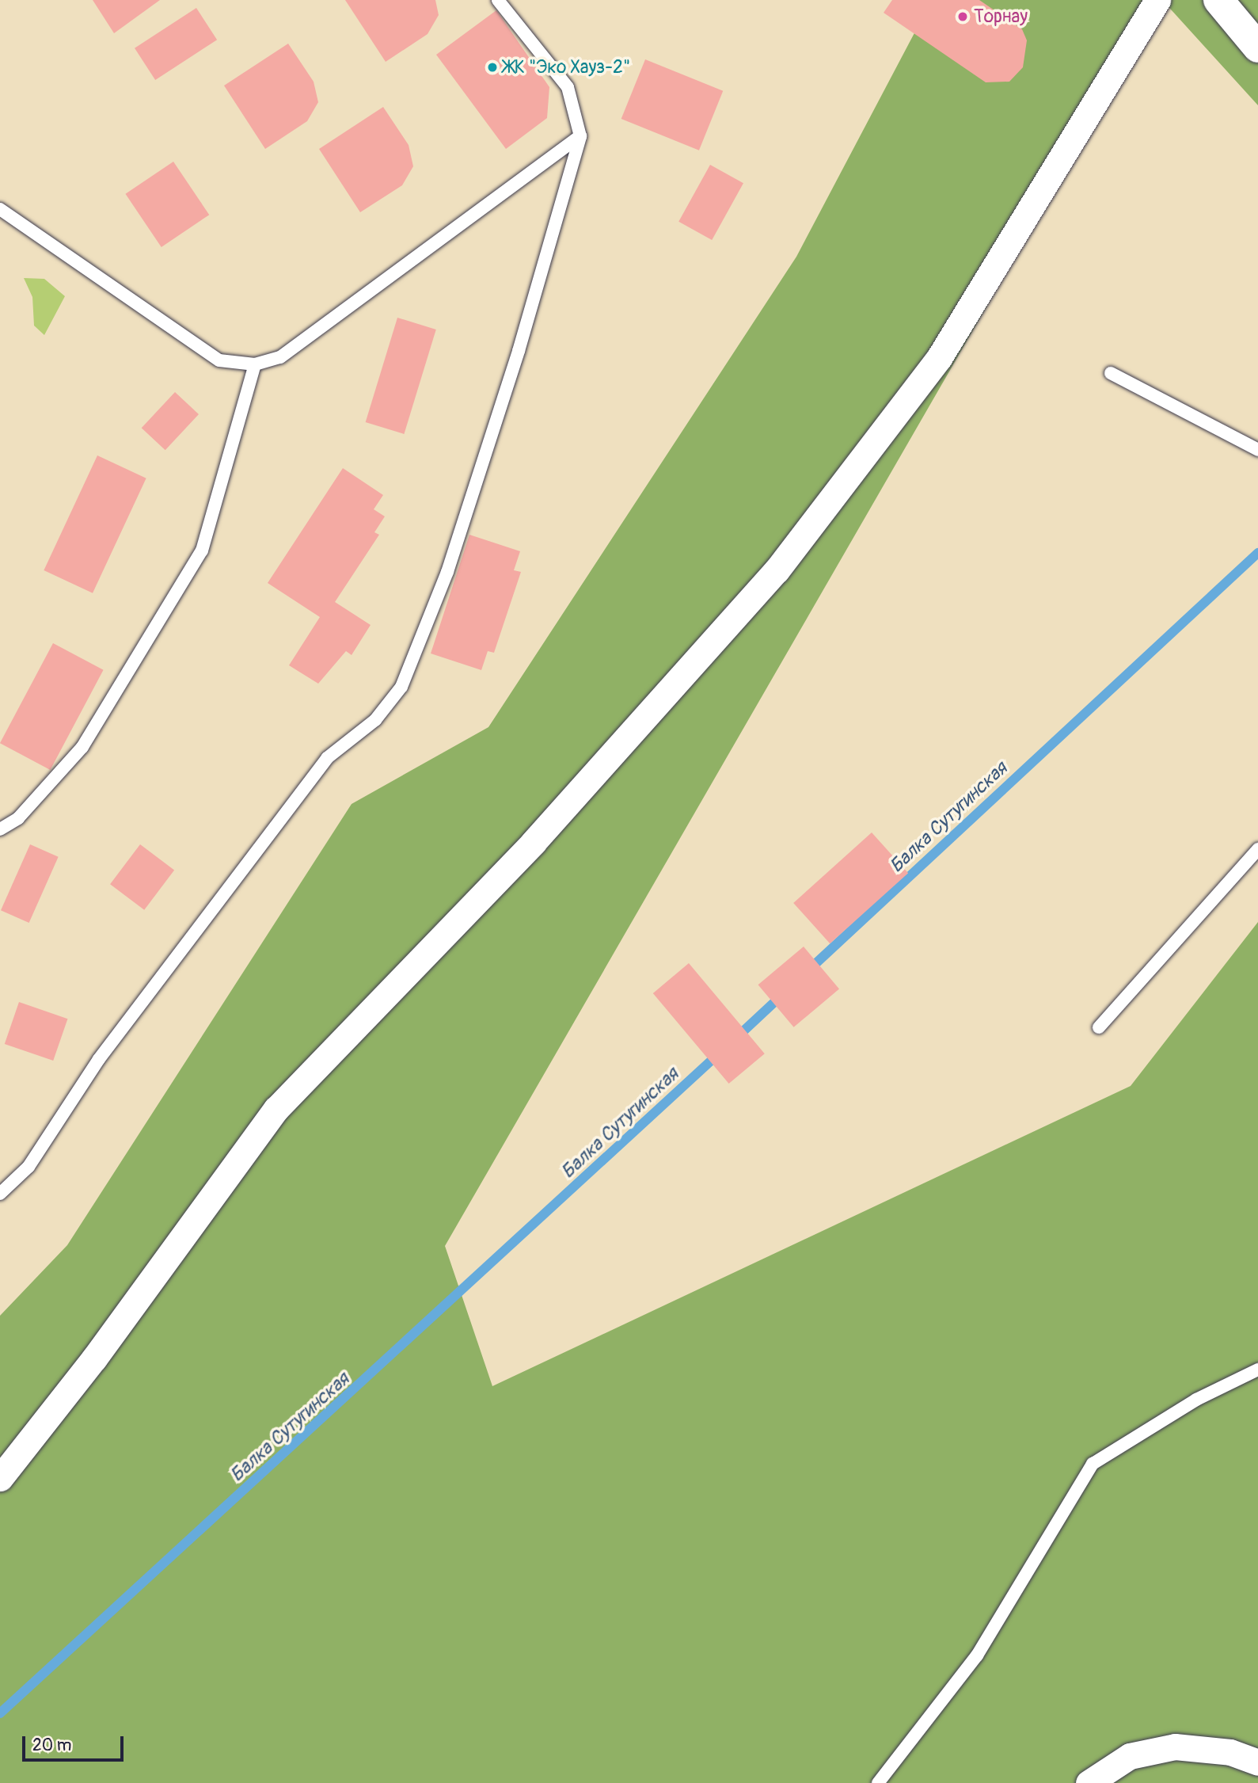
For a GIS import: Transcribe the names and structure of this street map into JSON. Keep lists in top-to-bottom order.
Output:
{
  "water": ["Балка Сутугинская"],
  "places": ["Торнау", "ЖК \"Эко Хауз-2\""],
  "scale_bar": "20 m"
}
